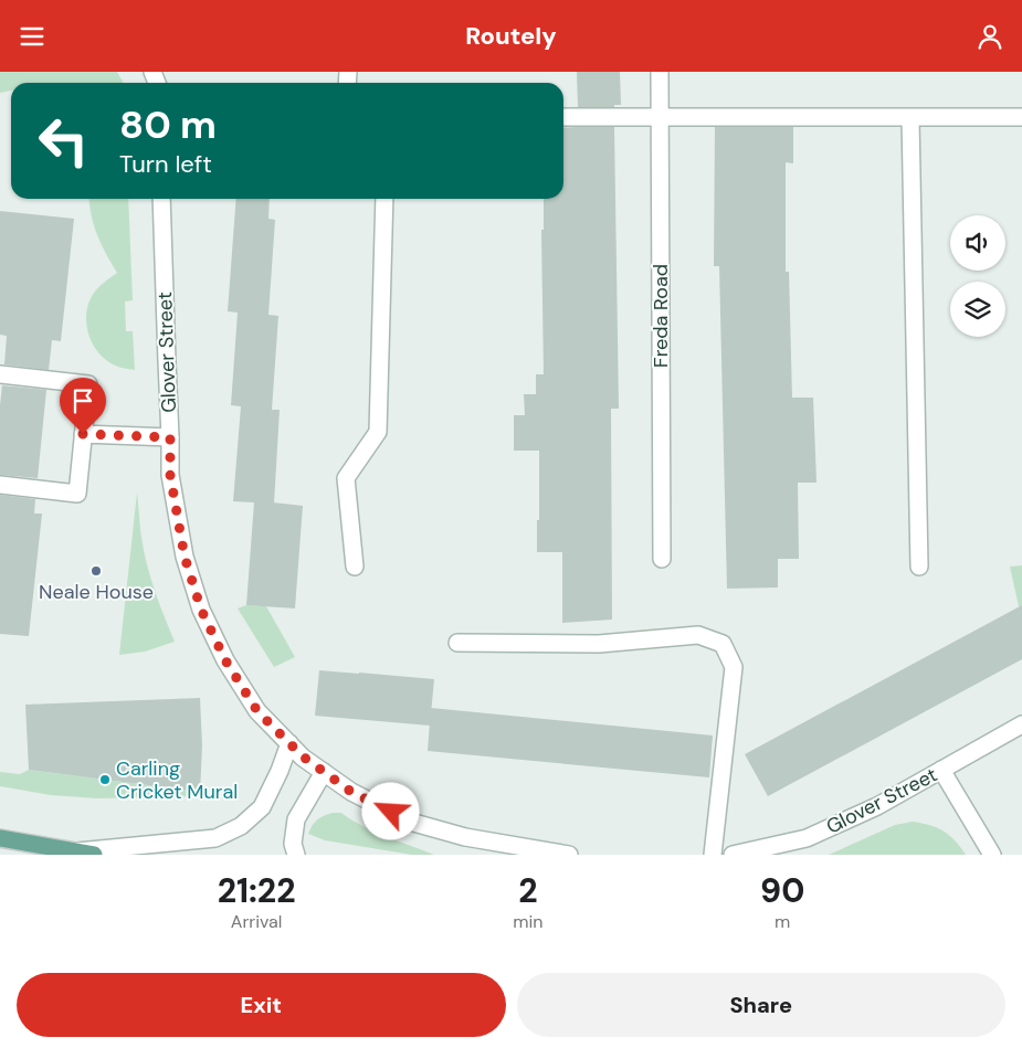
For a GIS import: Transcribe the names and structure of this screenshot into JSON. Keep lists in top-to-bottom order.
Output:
{
  "streets": {
    "street": ["Freda Road", "Glover Street"]
  },
  "places": ["Neale House", "Carling Cricket Mural"],
  "page": {
    "header": "Routely",
    "turn": ["80 m", "Turn left"],
    "eta": [
      "21:22",
      "Arrival",
      "2",
      "min",
      "90",
      "m"
    ],
    "buttons": ["Exit", "Share"]
  }
}
